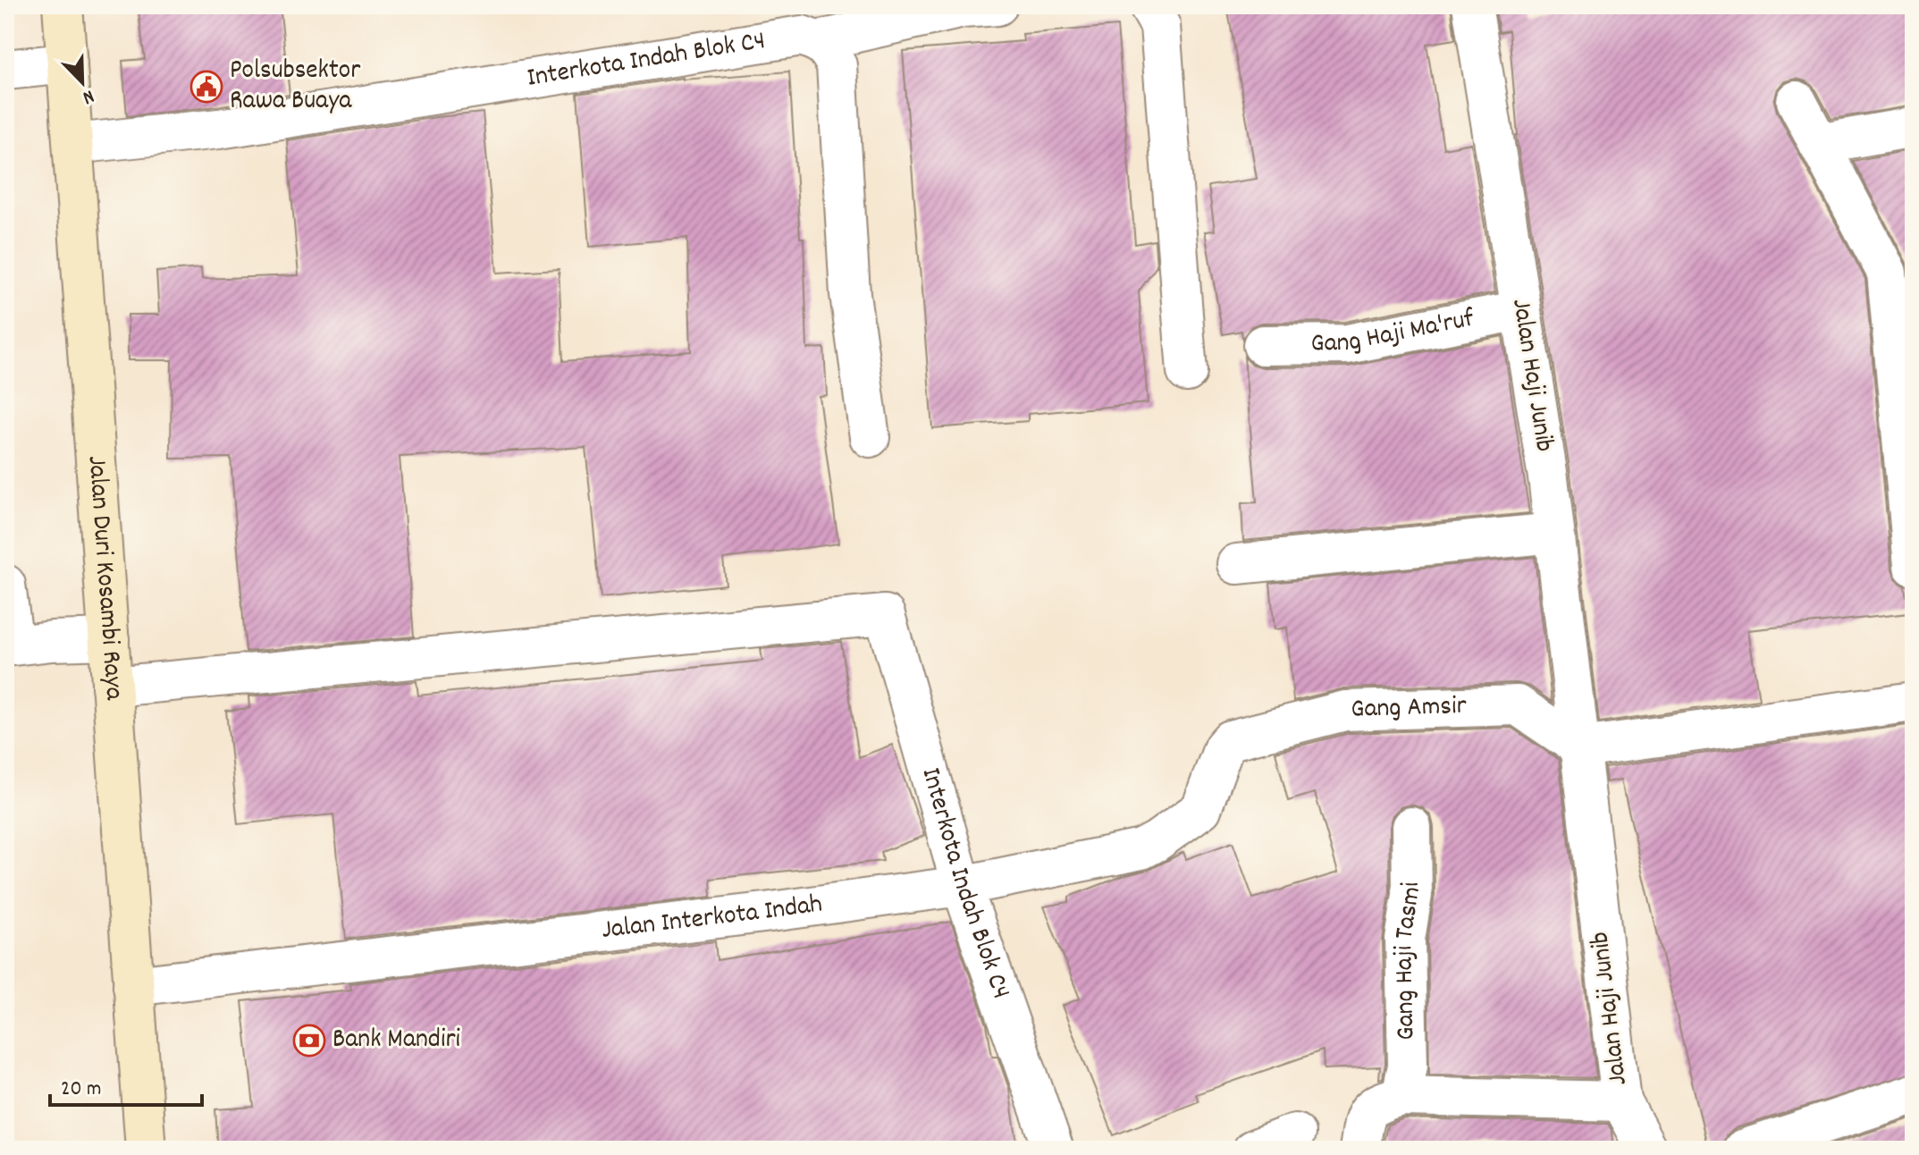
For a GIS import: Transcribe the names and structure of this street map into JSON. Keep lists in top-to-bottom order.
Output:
{
  "streets": {
    "main road": ["Jalan Duri Kosambi Raya"],
    "street": [
      "Interkota Indah Blok C4",
      "Gang Haji Ma'ruf",
      "Jalan Haji Junib",
      "Gang Amsir",
      "Jalan Interkota Indah",
      "Gang Haji Tasmi"
    ]
  },
  "crossings": [
    ["Interkota Indah Blok C4", "Jalan Duri Kosambi Raya"],
    ["Interkota Indah Blok C4", "Jalan Interkota Indah"],
    ["Gang Haji Ma'ruf", "Jalan Haji Junib"],
    ["Jalan Haji Junib", "Gang Amsir"],
    ["Jalan Haji Junib", "Gang Haji Tasmi"],
    ["Jalan Duri Kosambi Raya", "Jalan Interkota Indah"],
    ["Gang Amsir", "Jalan Interkota Indah"]
  ],
  "places": {
    "public building": ["Polsubsektor Rawa Buaya"],
    "bank": ["Bank Mandiri"]
  },
  "scale_bar": "20 m",
  "north": "bottom right"
}
